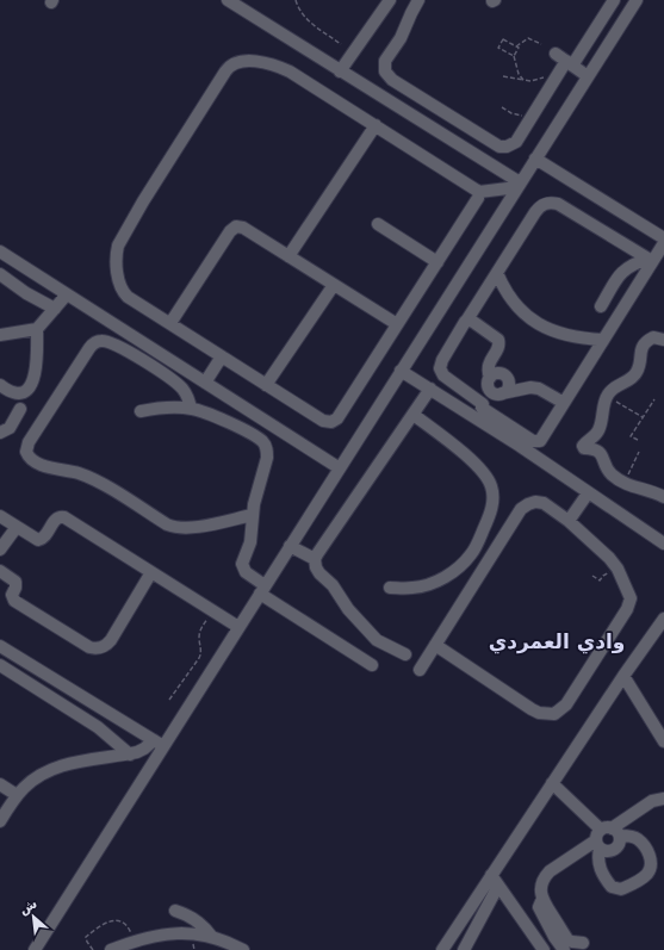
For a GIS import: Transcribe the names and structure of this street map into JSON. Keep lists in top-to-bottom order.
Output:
{
  "districts": ["وادي العمردي"],
  "north": "top left"
}
